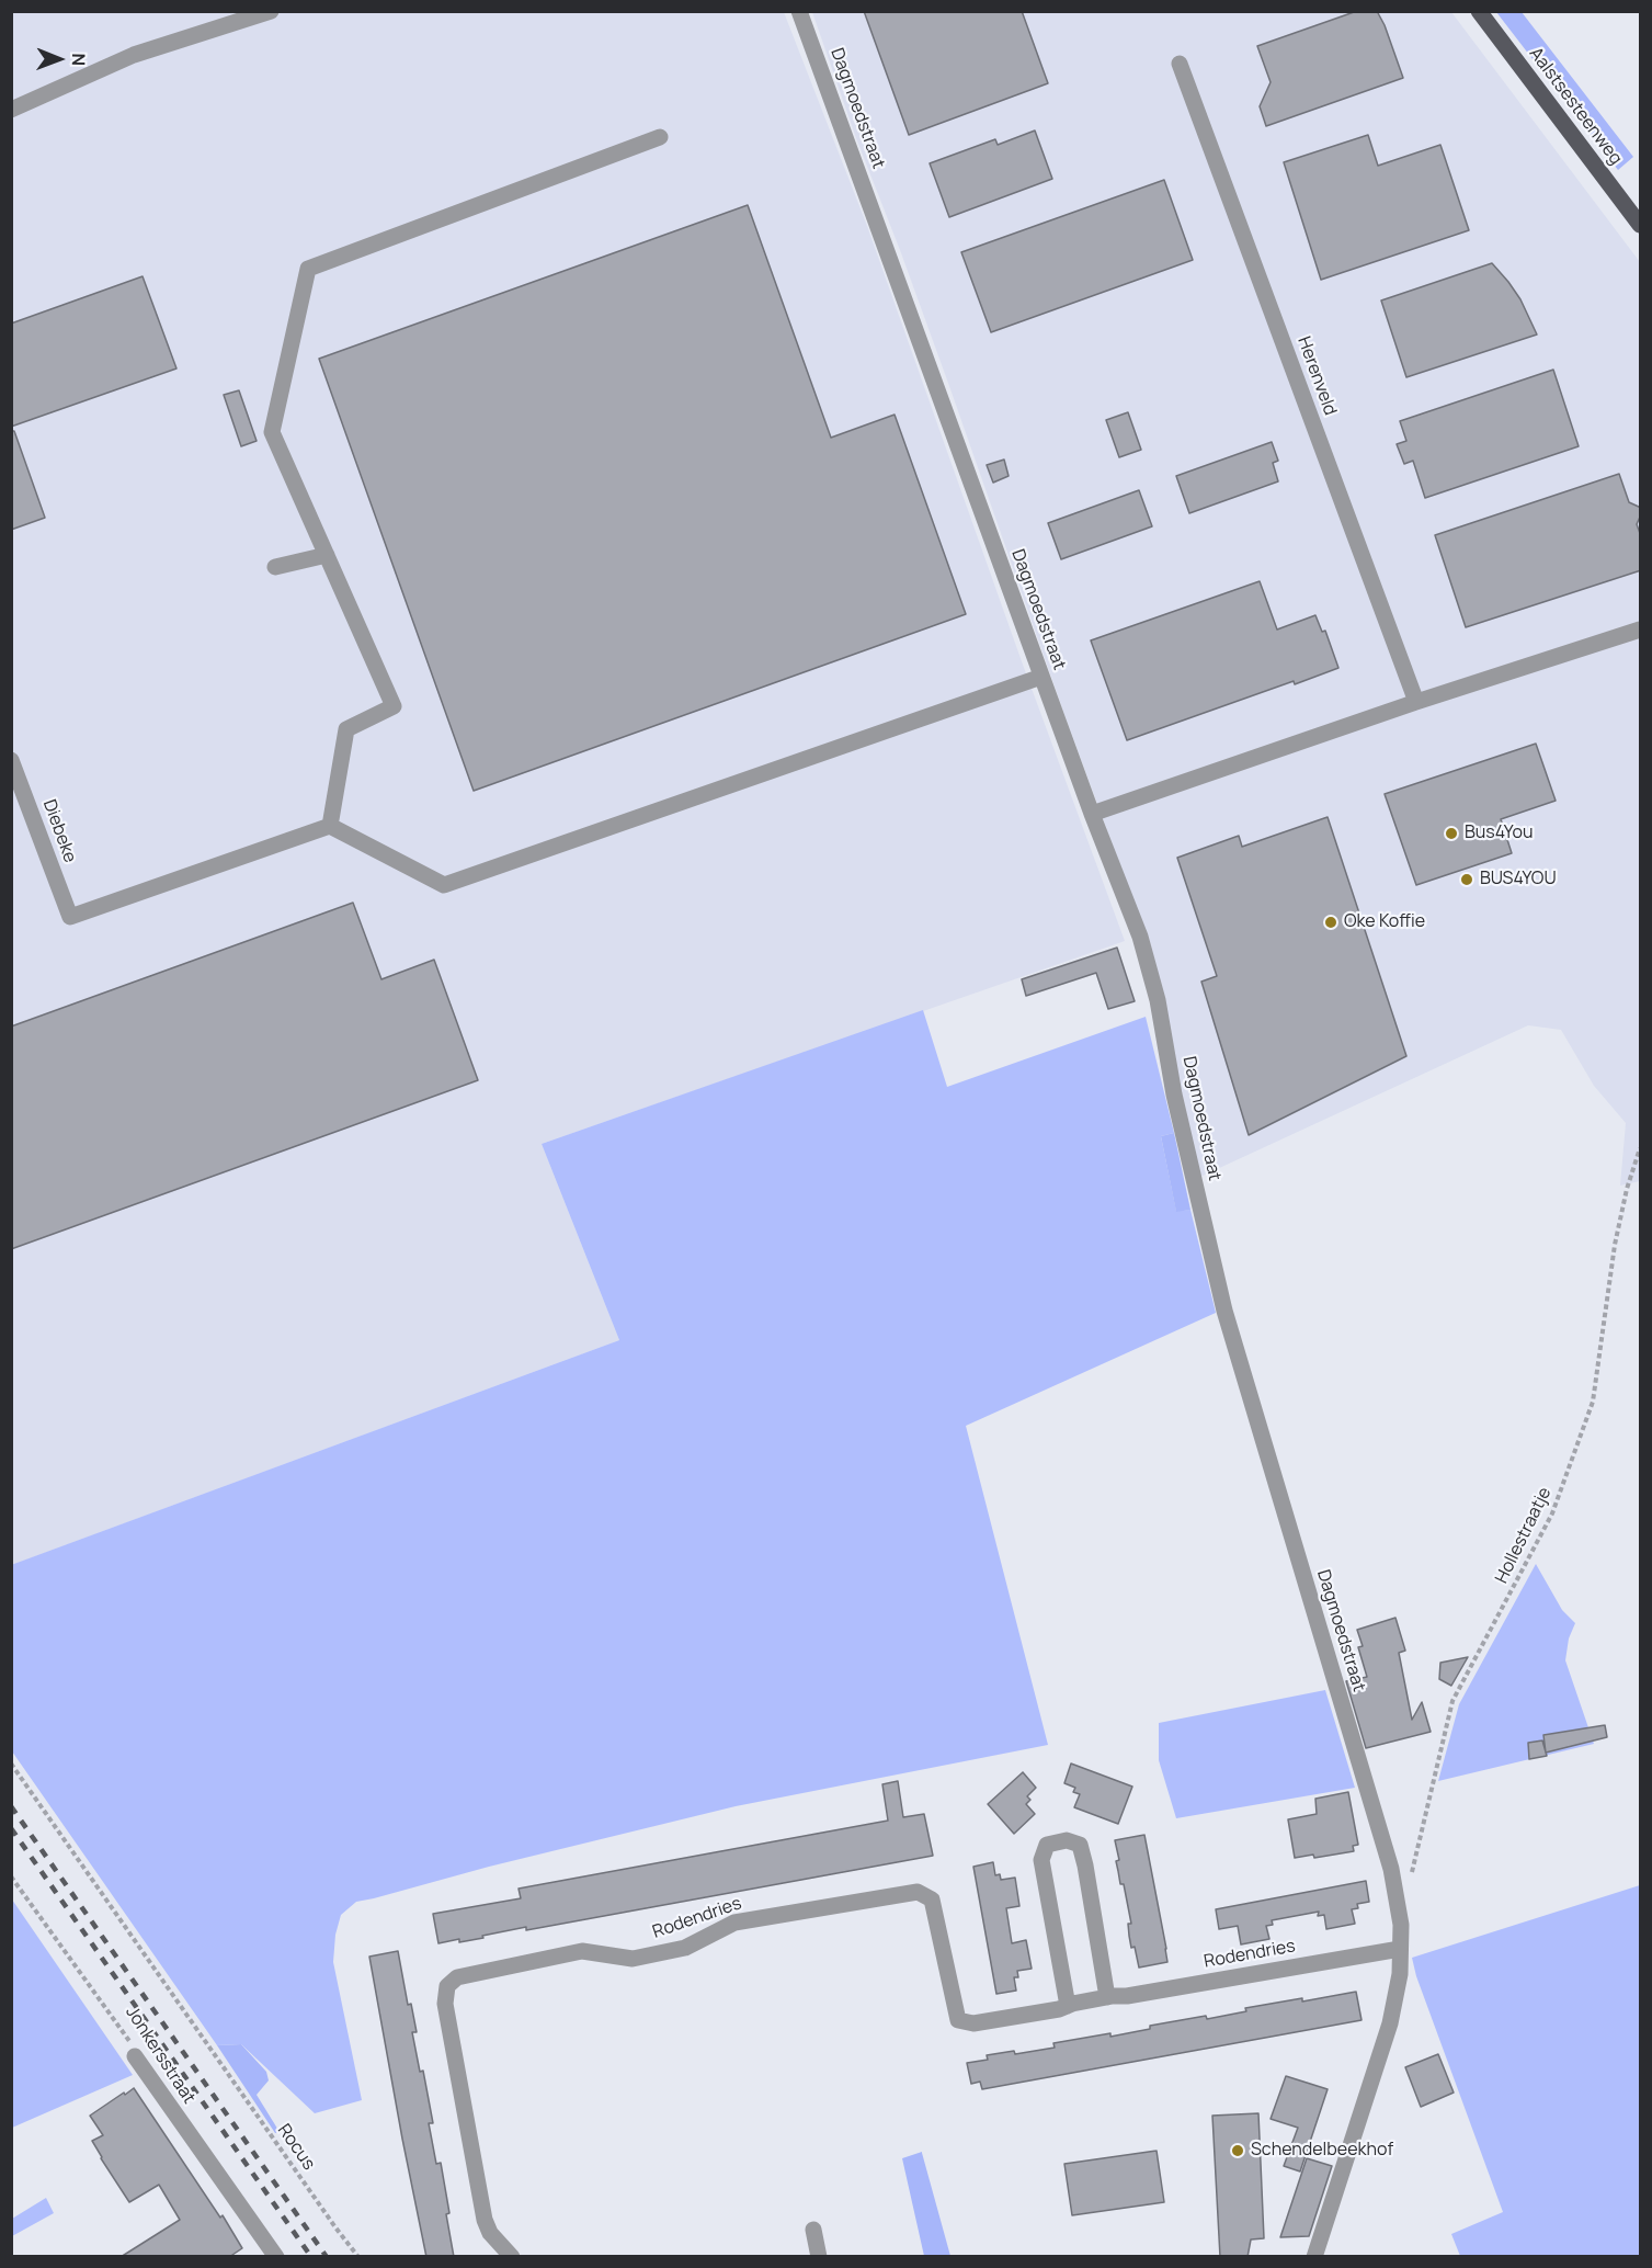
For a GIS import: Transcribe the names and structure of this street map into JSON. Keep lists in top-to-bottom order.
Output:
{
  "streets": {
    "main road": ["Aalstsesteenweg"],
    "street": [
      "Dagmoedstraat",
      "Herenveld",
      "Diebeke",
      "Rodendries",
      "Jonkersstraat"
    ],
    "path": ["Hollestraatje", "Rocus"]
  },
  "crossings": [
    ["Dagmoedstraat", "Rodendries"]
  ],
  "places": [
    "Bus4You",
    "BUS4YOU",
    "Oke Koffie",
    "Schendelbeekhof"
  ],
  "north": "right"
}
